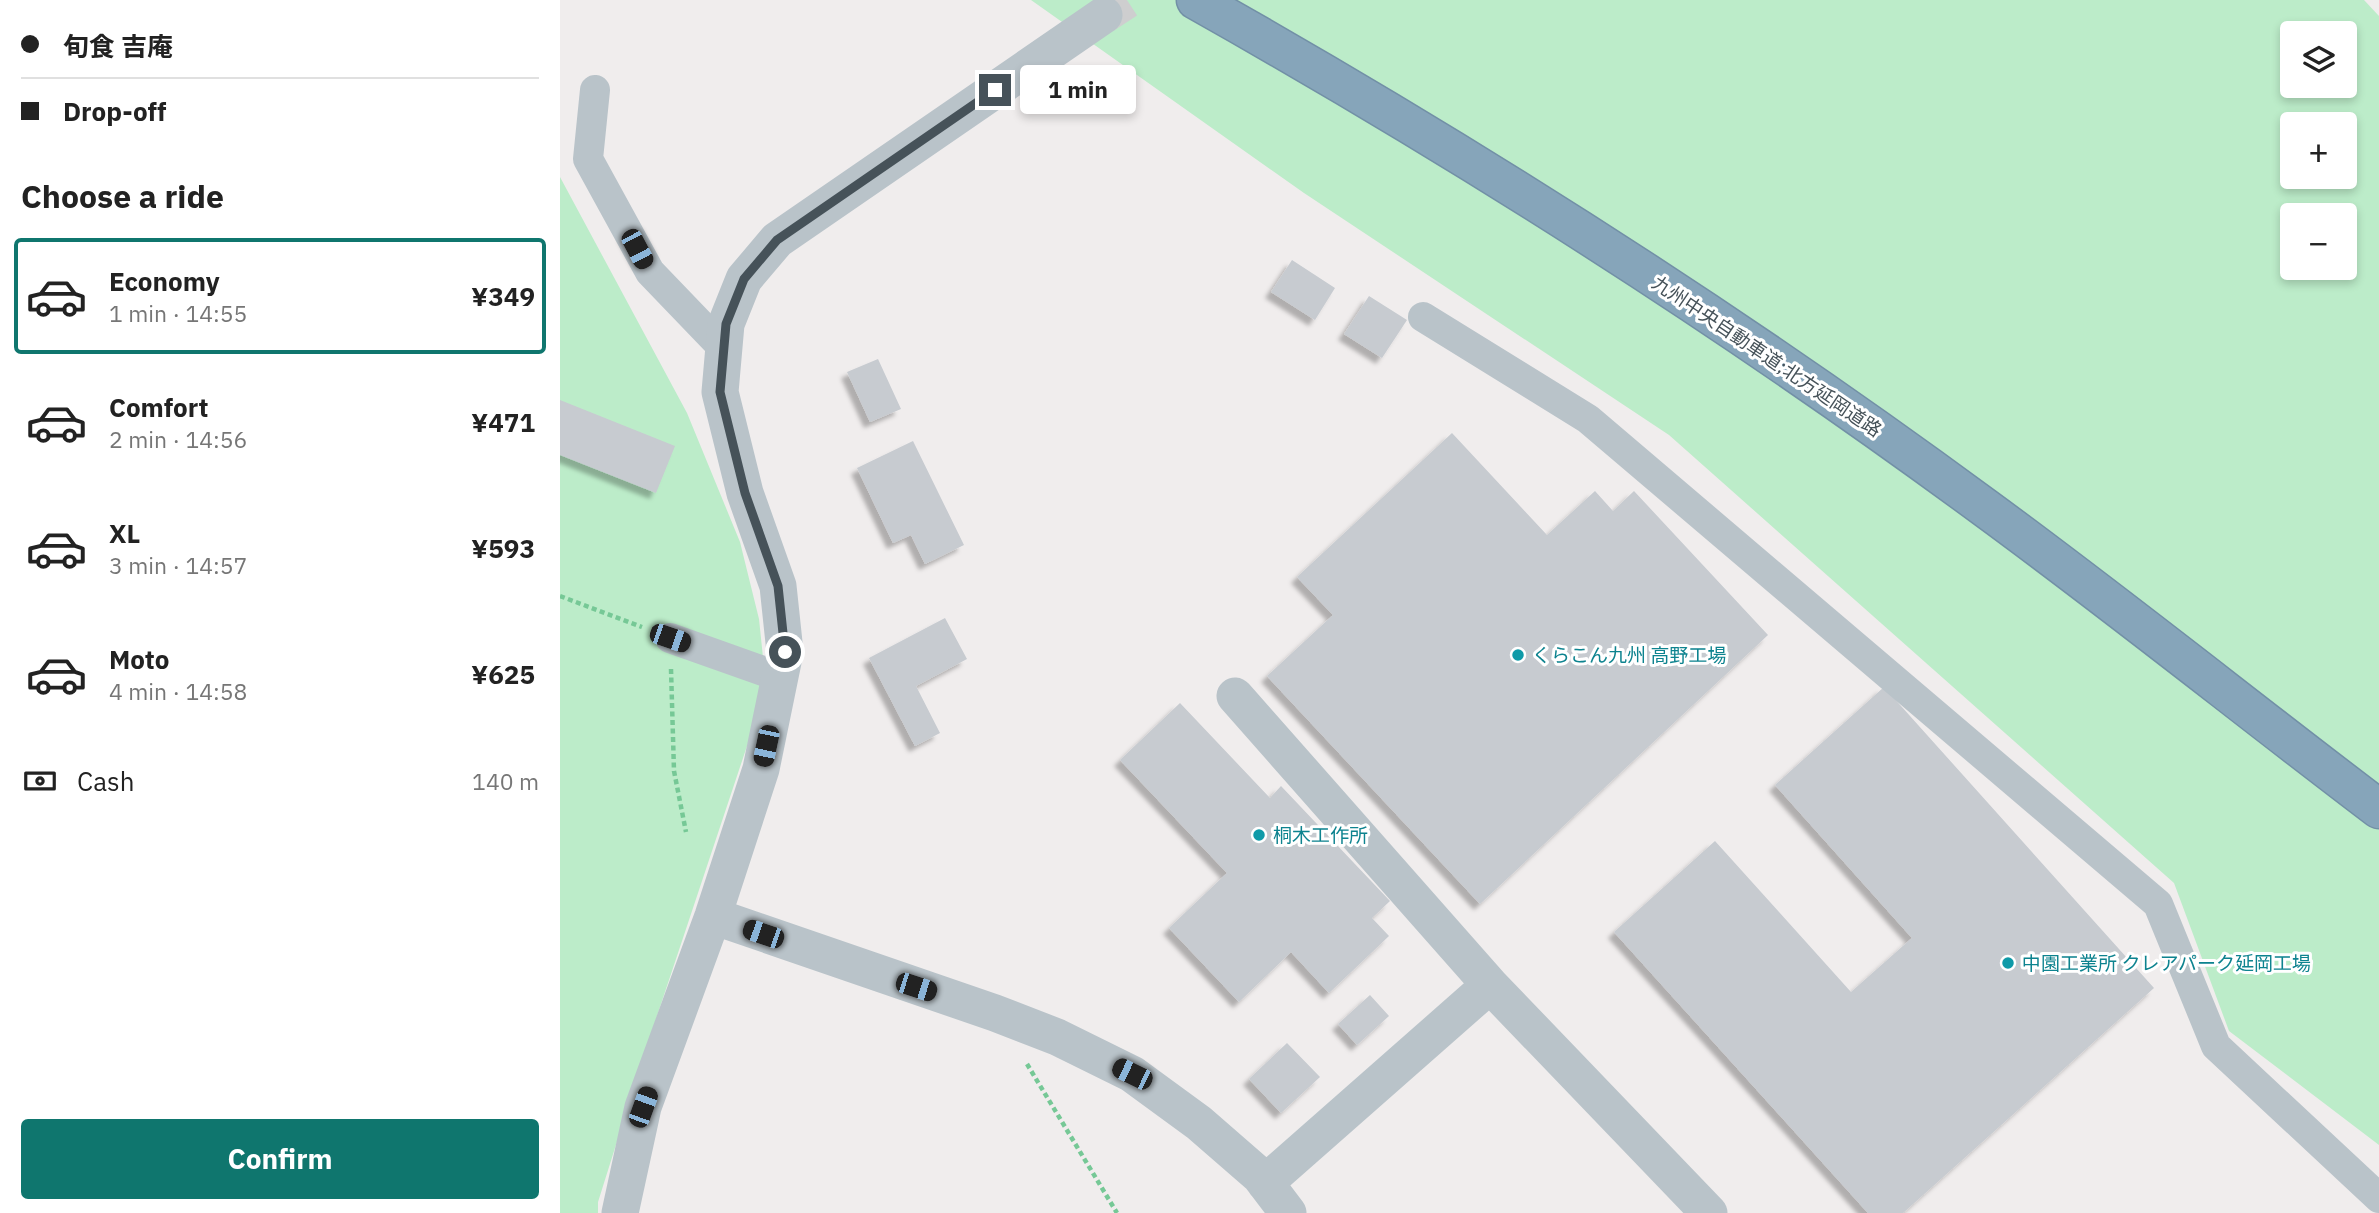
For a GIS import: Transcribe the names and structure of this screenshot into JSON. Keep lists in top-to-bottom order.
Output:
{
  "streets": {
    "highway": ["九州中央自動車道;北方延岡道路"]
  },
  "places": ["くらこん九州 高野工場", "桐木工作所", "中園工業所 クレアパーク延岡工場"],
  "page": {
    "banner": ["旬食 吉庵", "Drop-off"],
    "map_buttons": ["+", "−"],
    "bubble": "1 min",
    "heading": "Choose a ride",
    "list": [
      {
        "name": "Economy",
        "note": "1 min · 14:55",
        "value": "¥349"
      },
      {
        "name": "Comfort",
        "note": "2 min · 14:56",
        "value": "¥471"
      },
      {
        "name": "XL",
        "note": "3 min · 14:57",
        "value": "¥593"
      },
      {
        "name": "Moto",
        "note": "4 min · 14:58",
        "value": "¥625"
      }
    ],
    "pay": ["Cash", "140 m"],
    "buttons": "Confirm"
  }
}
